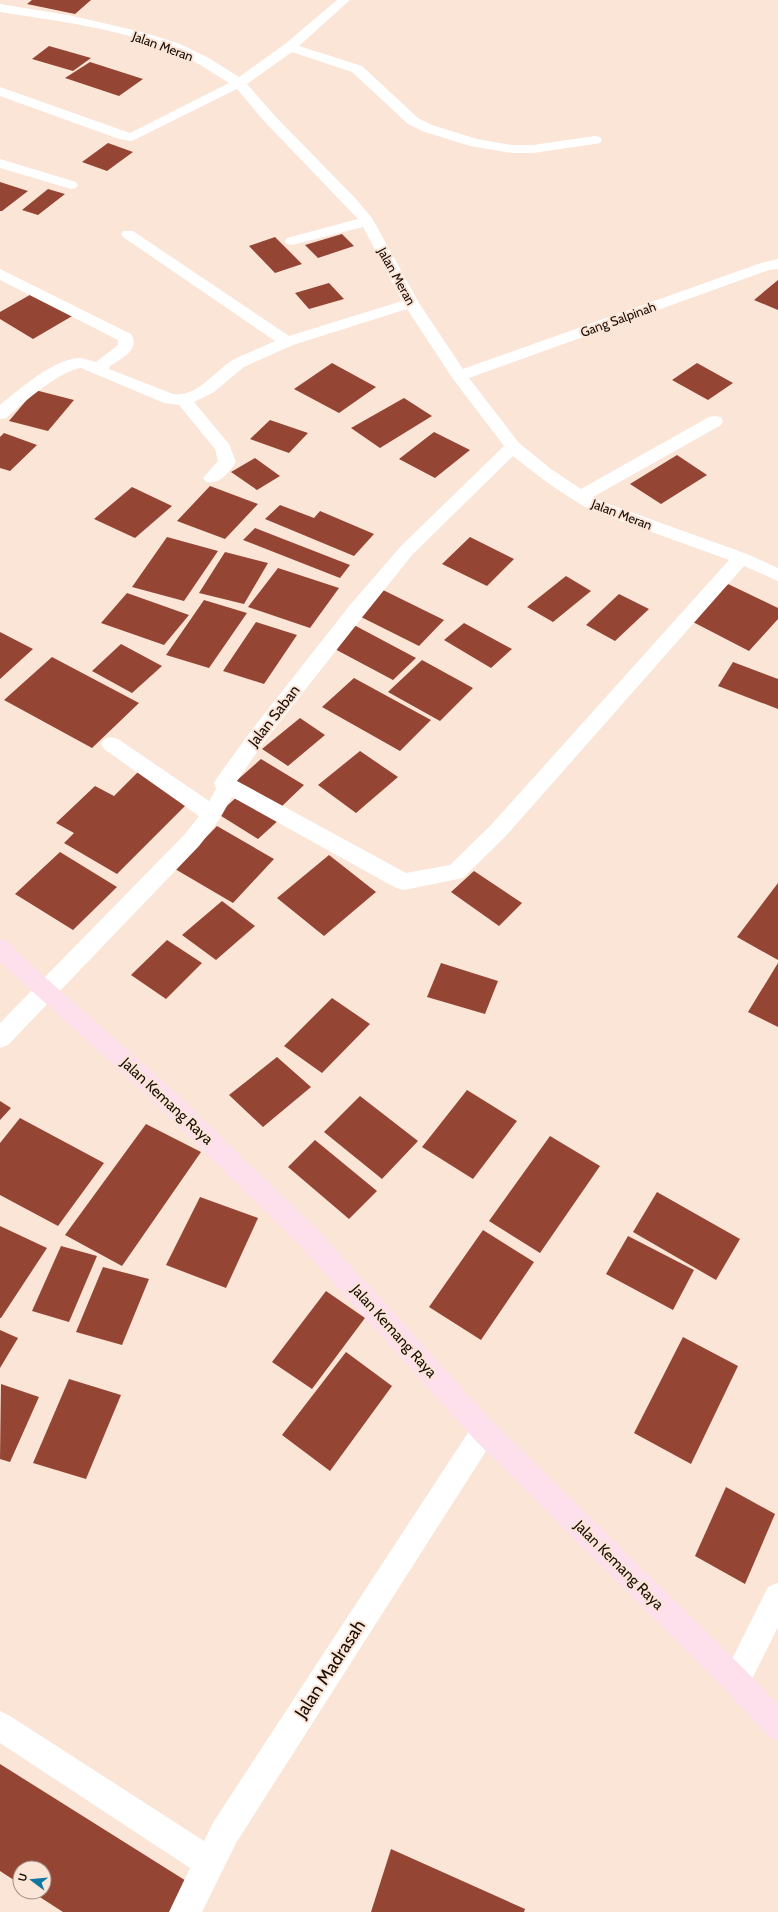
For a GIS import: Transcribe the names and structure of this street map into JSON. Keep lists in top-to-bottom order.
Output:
{
  "streets": {
    "street": [
      "Jalan Meran",
      "Gang Salpinah",
      "Jalan Saban",
      "Jalan Kemang Raya",
      "Jalan Madrasah"
    ]
  },
  "crossings": [
    ["Jalan Meran", "Gang Salpinah"],
    ["Jalan Meran", "Jalan Saban"],
    ["Jalan Saban", "Jalan Kemang Raya"],
    ["Jalan Kemang Raya", "Jalan Madrasah"]
  ],
  "north": "left"
}
